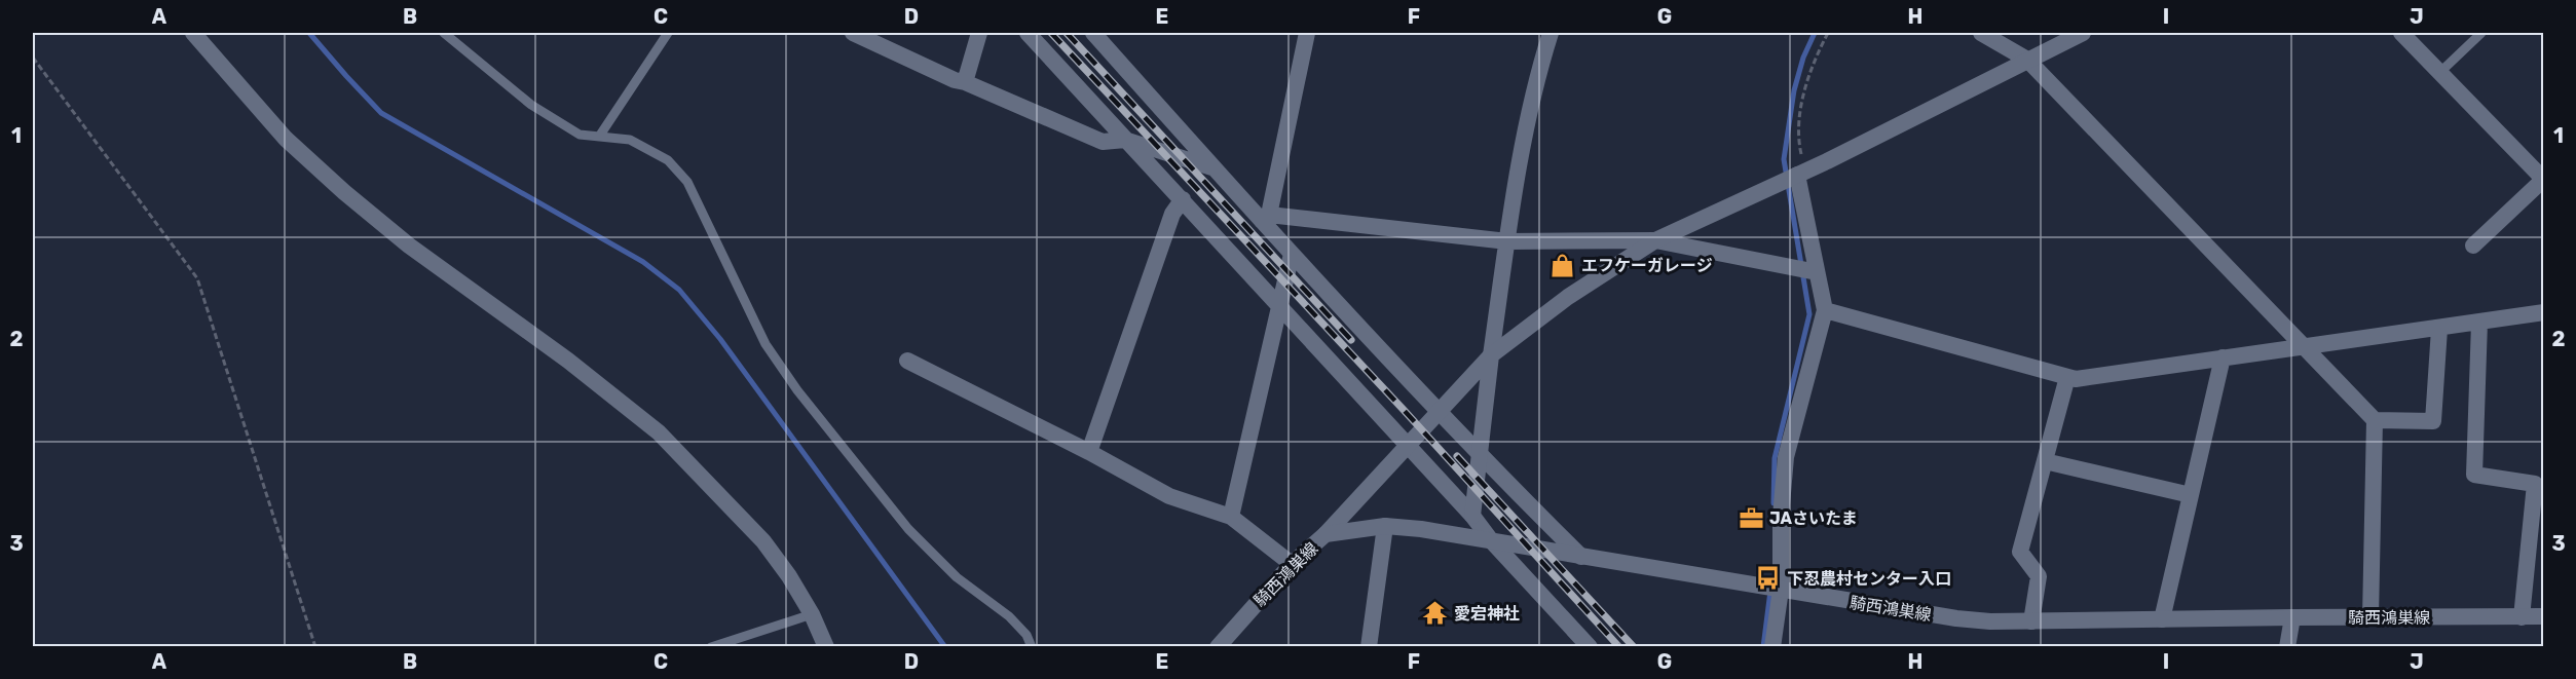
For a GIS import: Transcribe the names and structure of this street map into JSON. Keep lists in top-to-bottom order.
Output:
{
  "streets": {
    "street": ["騎西鴻巣線"]
  },
  "places": {
    "shop": ["エフケーガレージ"],
    "office": ["JAさいたま"],
    "bus stop": ["下忍農村センター入口"],
    "temple": ["愛宕神社"]
  },
  "grid": {
    "columns": [
      "A",
      "B",
      "C",
      "D",
      "E",
      "F",
      "G",
      "H",
      "I",
      "J"
    ],
    "rows": ["1", "2", "3"]
  }
}
